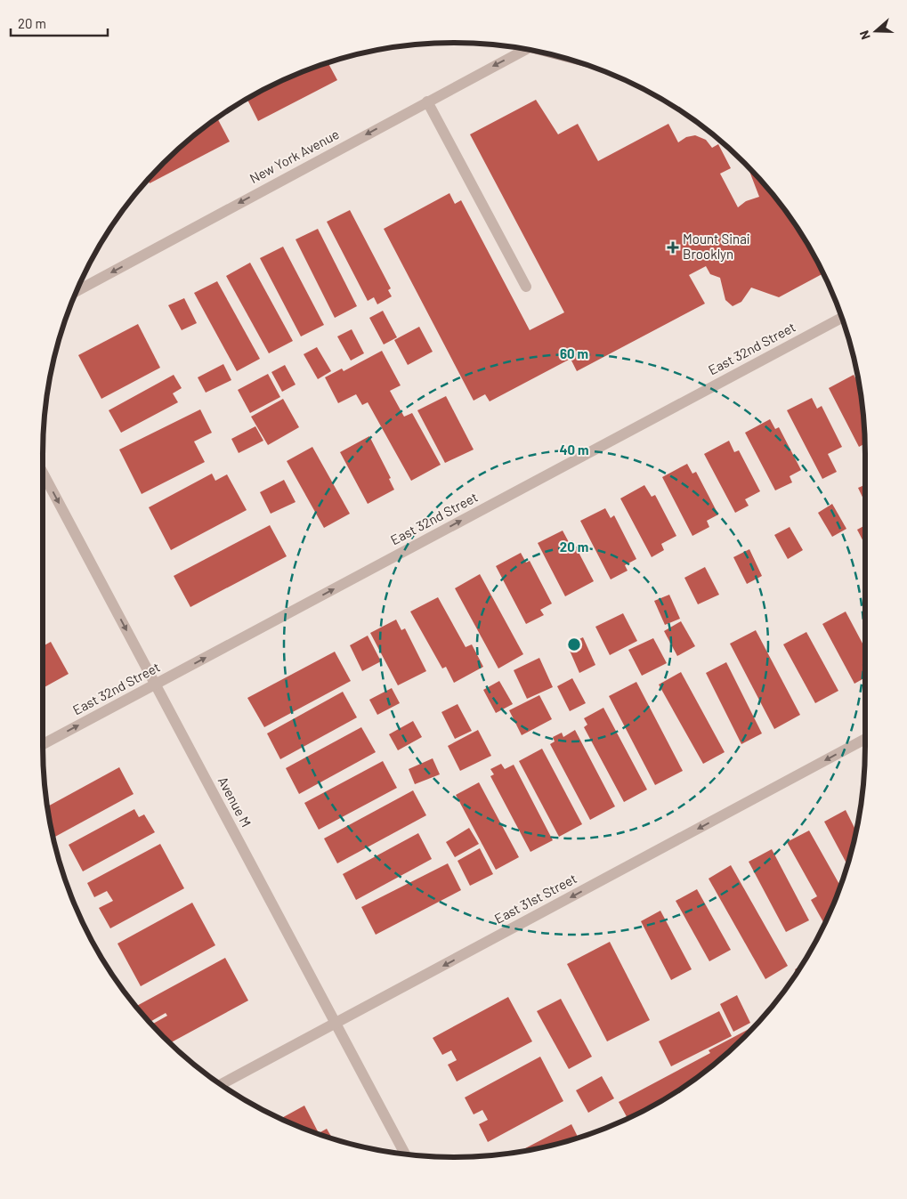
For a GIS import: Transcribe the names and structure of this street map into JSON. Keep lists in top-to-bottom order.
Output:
{
  "streets": {
    "street": [
      "New York Avenue",
      "East 32nd Street",
      "Avenue M",
      "East 31st Street"
    ]
  },
  "crossings": [
    ["East 32nd Street", "Avenue M"],
    ["Avenue M", "East 31st Street"]
  ],
  "one_way": ["New York Avenue", "East 32nd Street", "East 31st Street"],
  "places": {
    "health": ["Mount Sinai Brooklyn"]
  },
  "scale_bar": "20 m",
  "north": "left",
  "rings": ["60 m", "40 m", "20 m"]
}
